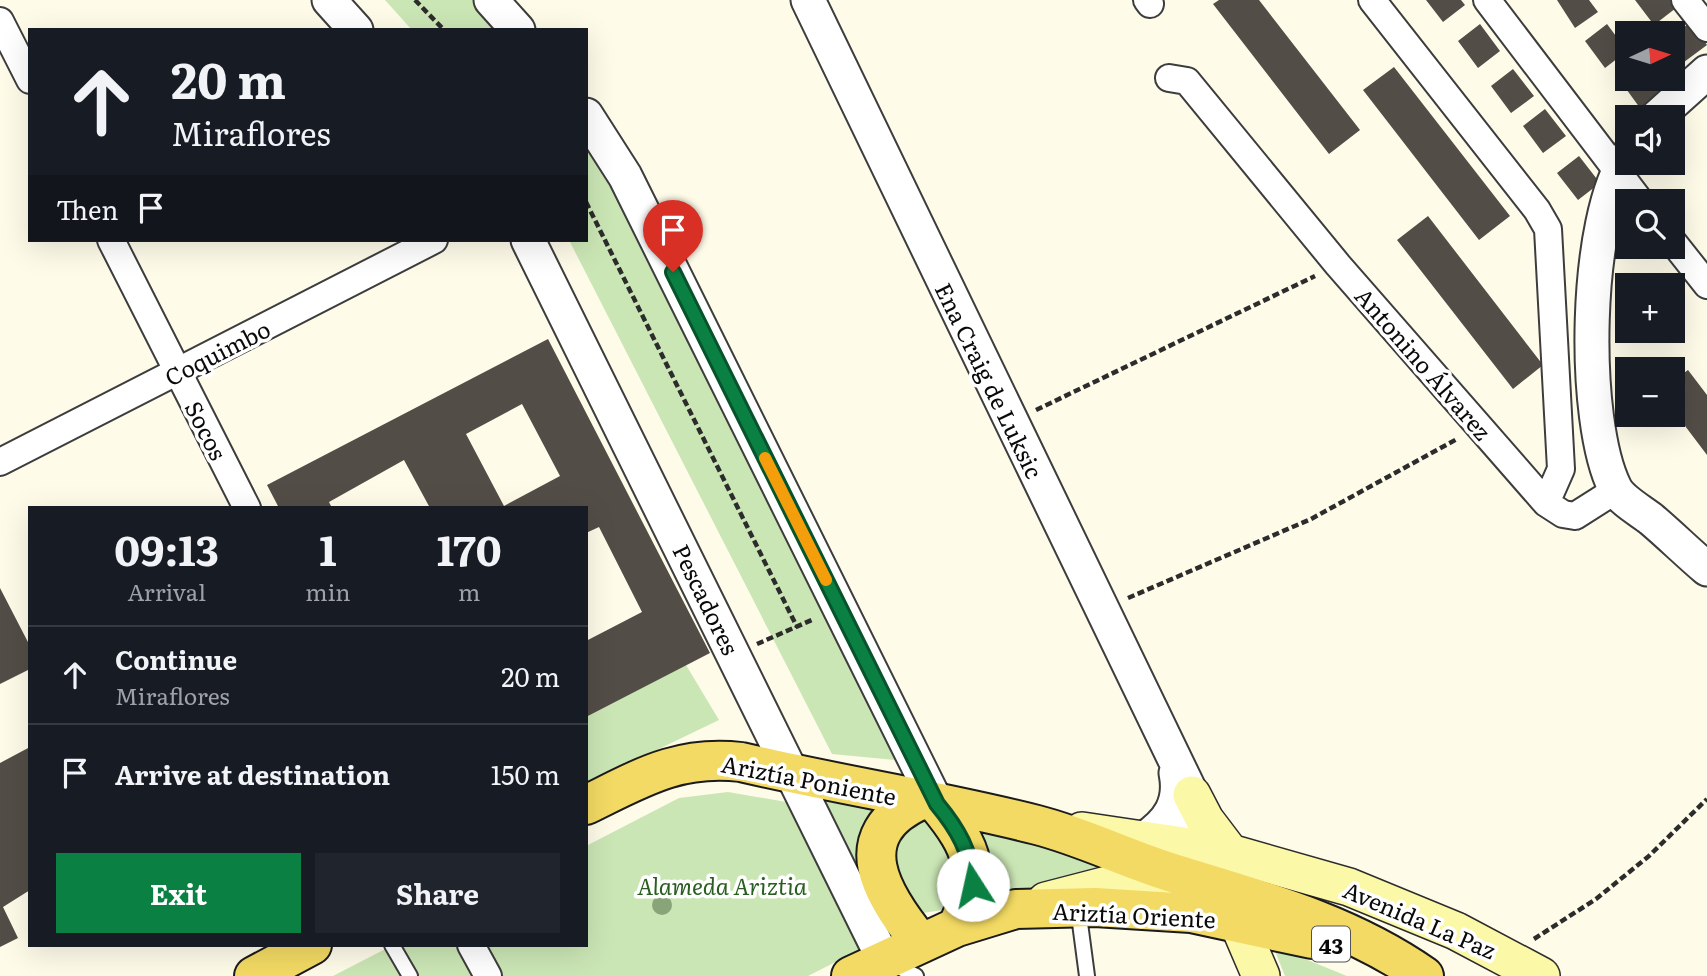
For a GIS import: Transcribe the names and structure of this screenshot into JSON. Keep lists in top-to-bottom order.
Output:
{
  "streets": {
    "main road": [
      "Ariztía Poniente",
      "Ariztía Oriente",
      "Avenida La Paz",
      "43"
    ],
    "street": [
      "Coquimbo",
      "Antonino Álvarez",
      "Ena Craig de Luksic",
      "Socos",
      "Pescadores"
    ]
  },
  "crossings": [
    ["Coquimbo", "Socos"],
    ["Ena Craig de Luksic", "Avenida La Paz"],
    ["Pescadores", "Ariztía Poniente"],
    ["Pescadores", "Ariztía Oriente"],
    ["Ariztía Poniente", "Ariztía Oriente"],
    ["Ariztía Poniente", "Avenida La Paz"],
    ["Ariztía Oriente", "Avenida La Paz"]
  ],
  "parks": ["Alameda Ariztia"],
  "north": "right",
  "page": {
    "map_buttons": ["+", "−"],
    "turn": ["20 m", "Miraflores"],
    "then": "Then",
    "eta": [
      "09:13",
      "Arrival",
      "1",
      "min",
      "170",
      "m"
    ],
    "list": [
      {
        "name": "Continue",
        "note": "Miraflores",
        "value": "20 m"
      },
      {
        "name": "Arrive at destination",
        "value": "150 m"
      }
    ],
    "buttons": ["Exit", "Share"]
  }
}
